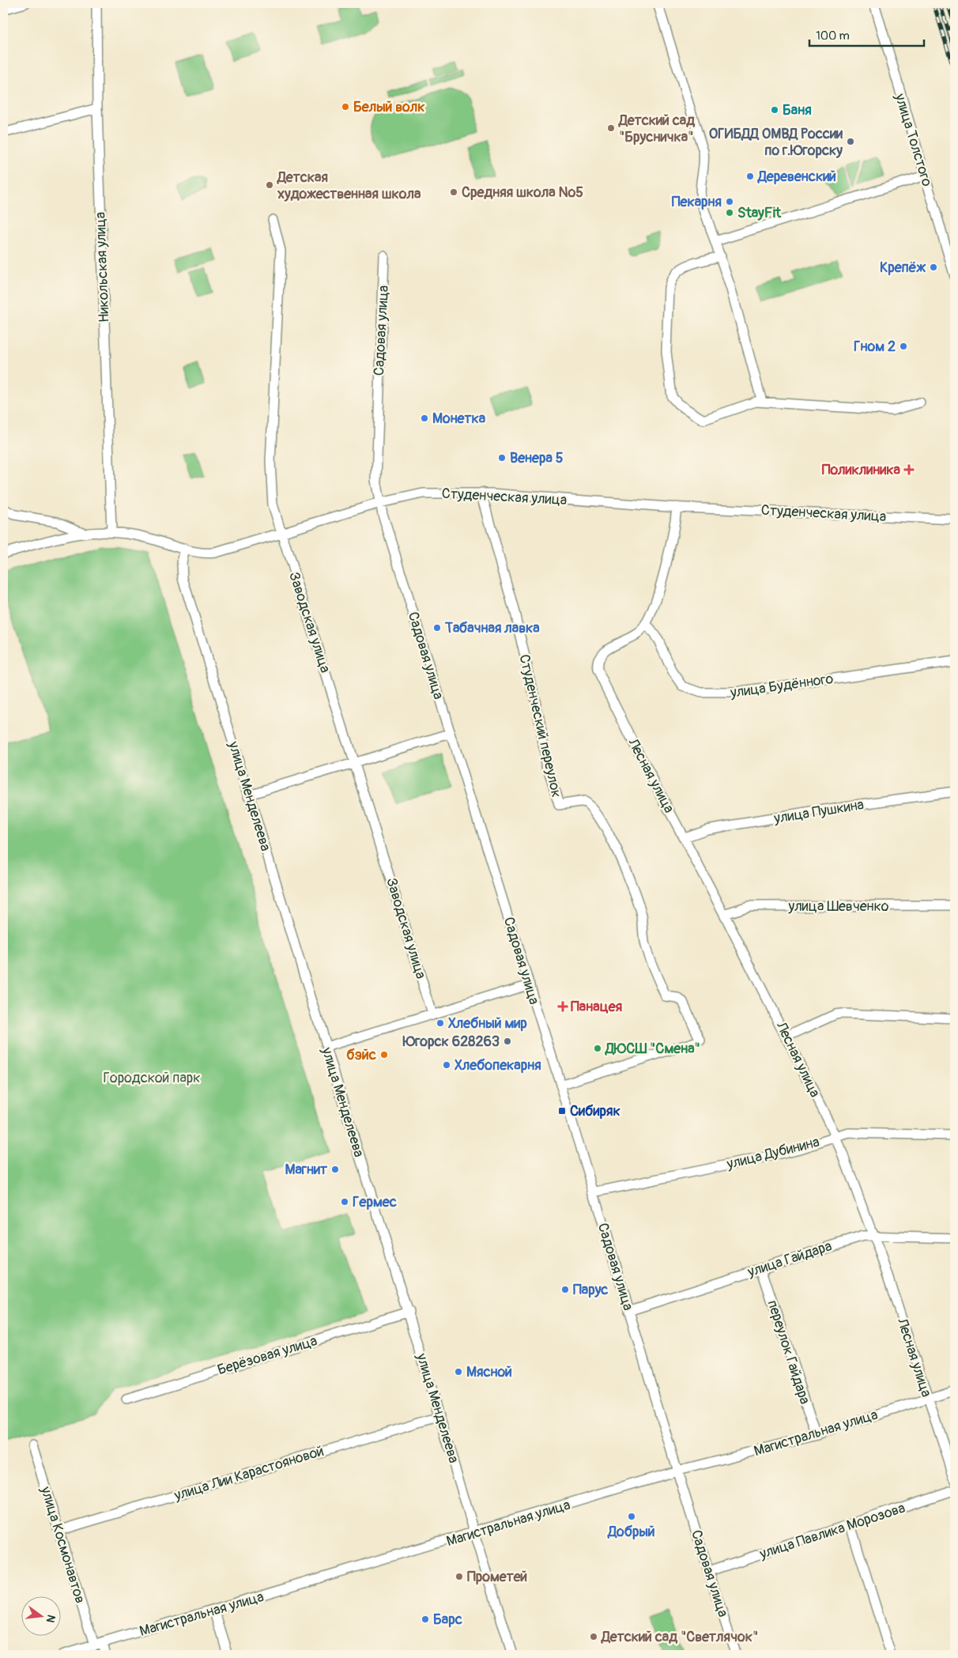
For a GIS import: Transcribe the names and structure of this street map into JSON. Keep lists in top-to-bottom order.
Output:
{
  "streets": {
    "street": [
      "улица Толстого",
      "Никольская улица",
      "Садовая улица",
      "Студенческая улица",
      "Заводская улица",
      "улица Будённого",
      "Студенческий переулок",
      "Лесная улица",
      "улица Менделеева",
      "улица Пушкина",
      "улица Шевченко",
      "улица Дубинина",
      "улица Гайдара",
      "переулок Гайдара",
      "Берёзовая улица",
      "Магистральная улица",
      "улица Лии Карастояновой",
      "улица Павлика Морозова",
      "улица Космонавтов"
    ]
  },
  "crossings": [
    ["Никольская улица", "Студенческая улица"],
    ["Садовая улица", "Студенческая улица"],
    ["Садовая улица", "Студенческий переулок"],
    ["Садовая улица", "улица Дубинина"],
    ["Садовая улица", "улица Гайдара"],
    ["Садовая улица", "Магистральная улица"],
    ["Садовая улица", "улица Павлика Морозова"],
    ["Студенческая улица", "Заводская улица"],
    ["Студенческая улица", "Студенческий переулок"],
    ["Студенческая улица", "улица Менделеева"],
    ["улица Будённого", "Лесная улица"],
    ["Лесная улица", "улица Пушкина"],
    ["Лесная улица", "улица Шевченко"],
    ["Лесная улица", "улица Дубинина"],
    ["Лесная улица", "улица Гайдара"],
    ["Лесная улица", "Магистральная улица"],
    ["улица Менделеева", "Берёзовая улица"],
    ["улица Менделеева", "Магистральная улица"],
    ["улица Менделеева", "улица Лии Карастояновой"],
    ["улица Гайдара", "переулок Гайдара"],
    ["переулок Гайдара", "Магистральная улица"],
    ["Магистральная улица", "улица Космонавтов"],
    ["улица Лии Карастояновой", "улица Космонавтов"]
  ],
  "parks": ["Городской парк"],
  "places": {
    "other": [
      "Белый волк",
      "Баня",
      "Детский сад \"Брусничка\"",
      "ОГИБДД ОМВД России по г.Югорску",
      "Деревенский",
      "Детская художественная школа",
      "Средняя школа №5",
      "Пекарня",
      "StayFit",
      "Крепёж",
      "Гном 2",
      "Монетка",
      "Венера 5",
      "Табачная лавка",
      "Хлебный мир",
      "Югорск 628263",
      "ДЮСШ \"Смена\"",
      "бэйс",
      "Хлебопекарня",
      "Магнит",
      "Гермес",
      "Парус",
      "Мясной",
      "Добрый",
      "Прометей",
      "Барс",
      "Детский сад \"Светлячок\""
    ],
    "health": ["Поликлиника", "Панацея"],
    "transit": ["Сибиряк"]
  },
  "scale_bar": "100 m",
  "north": "right"
}
